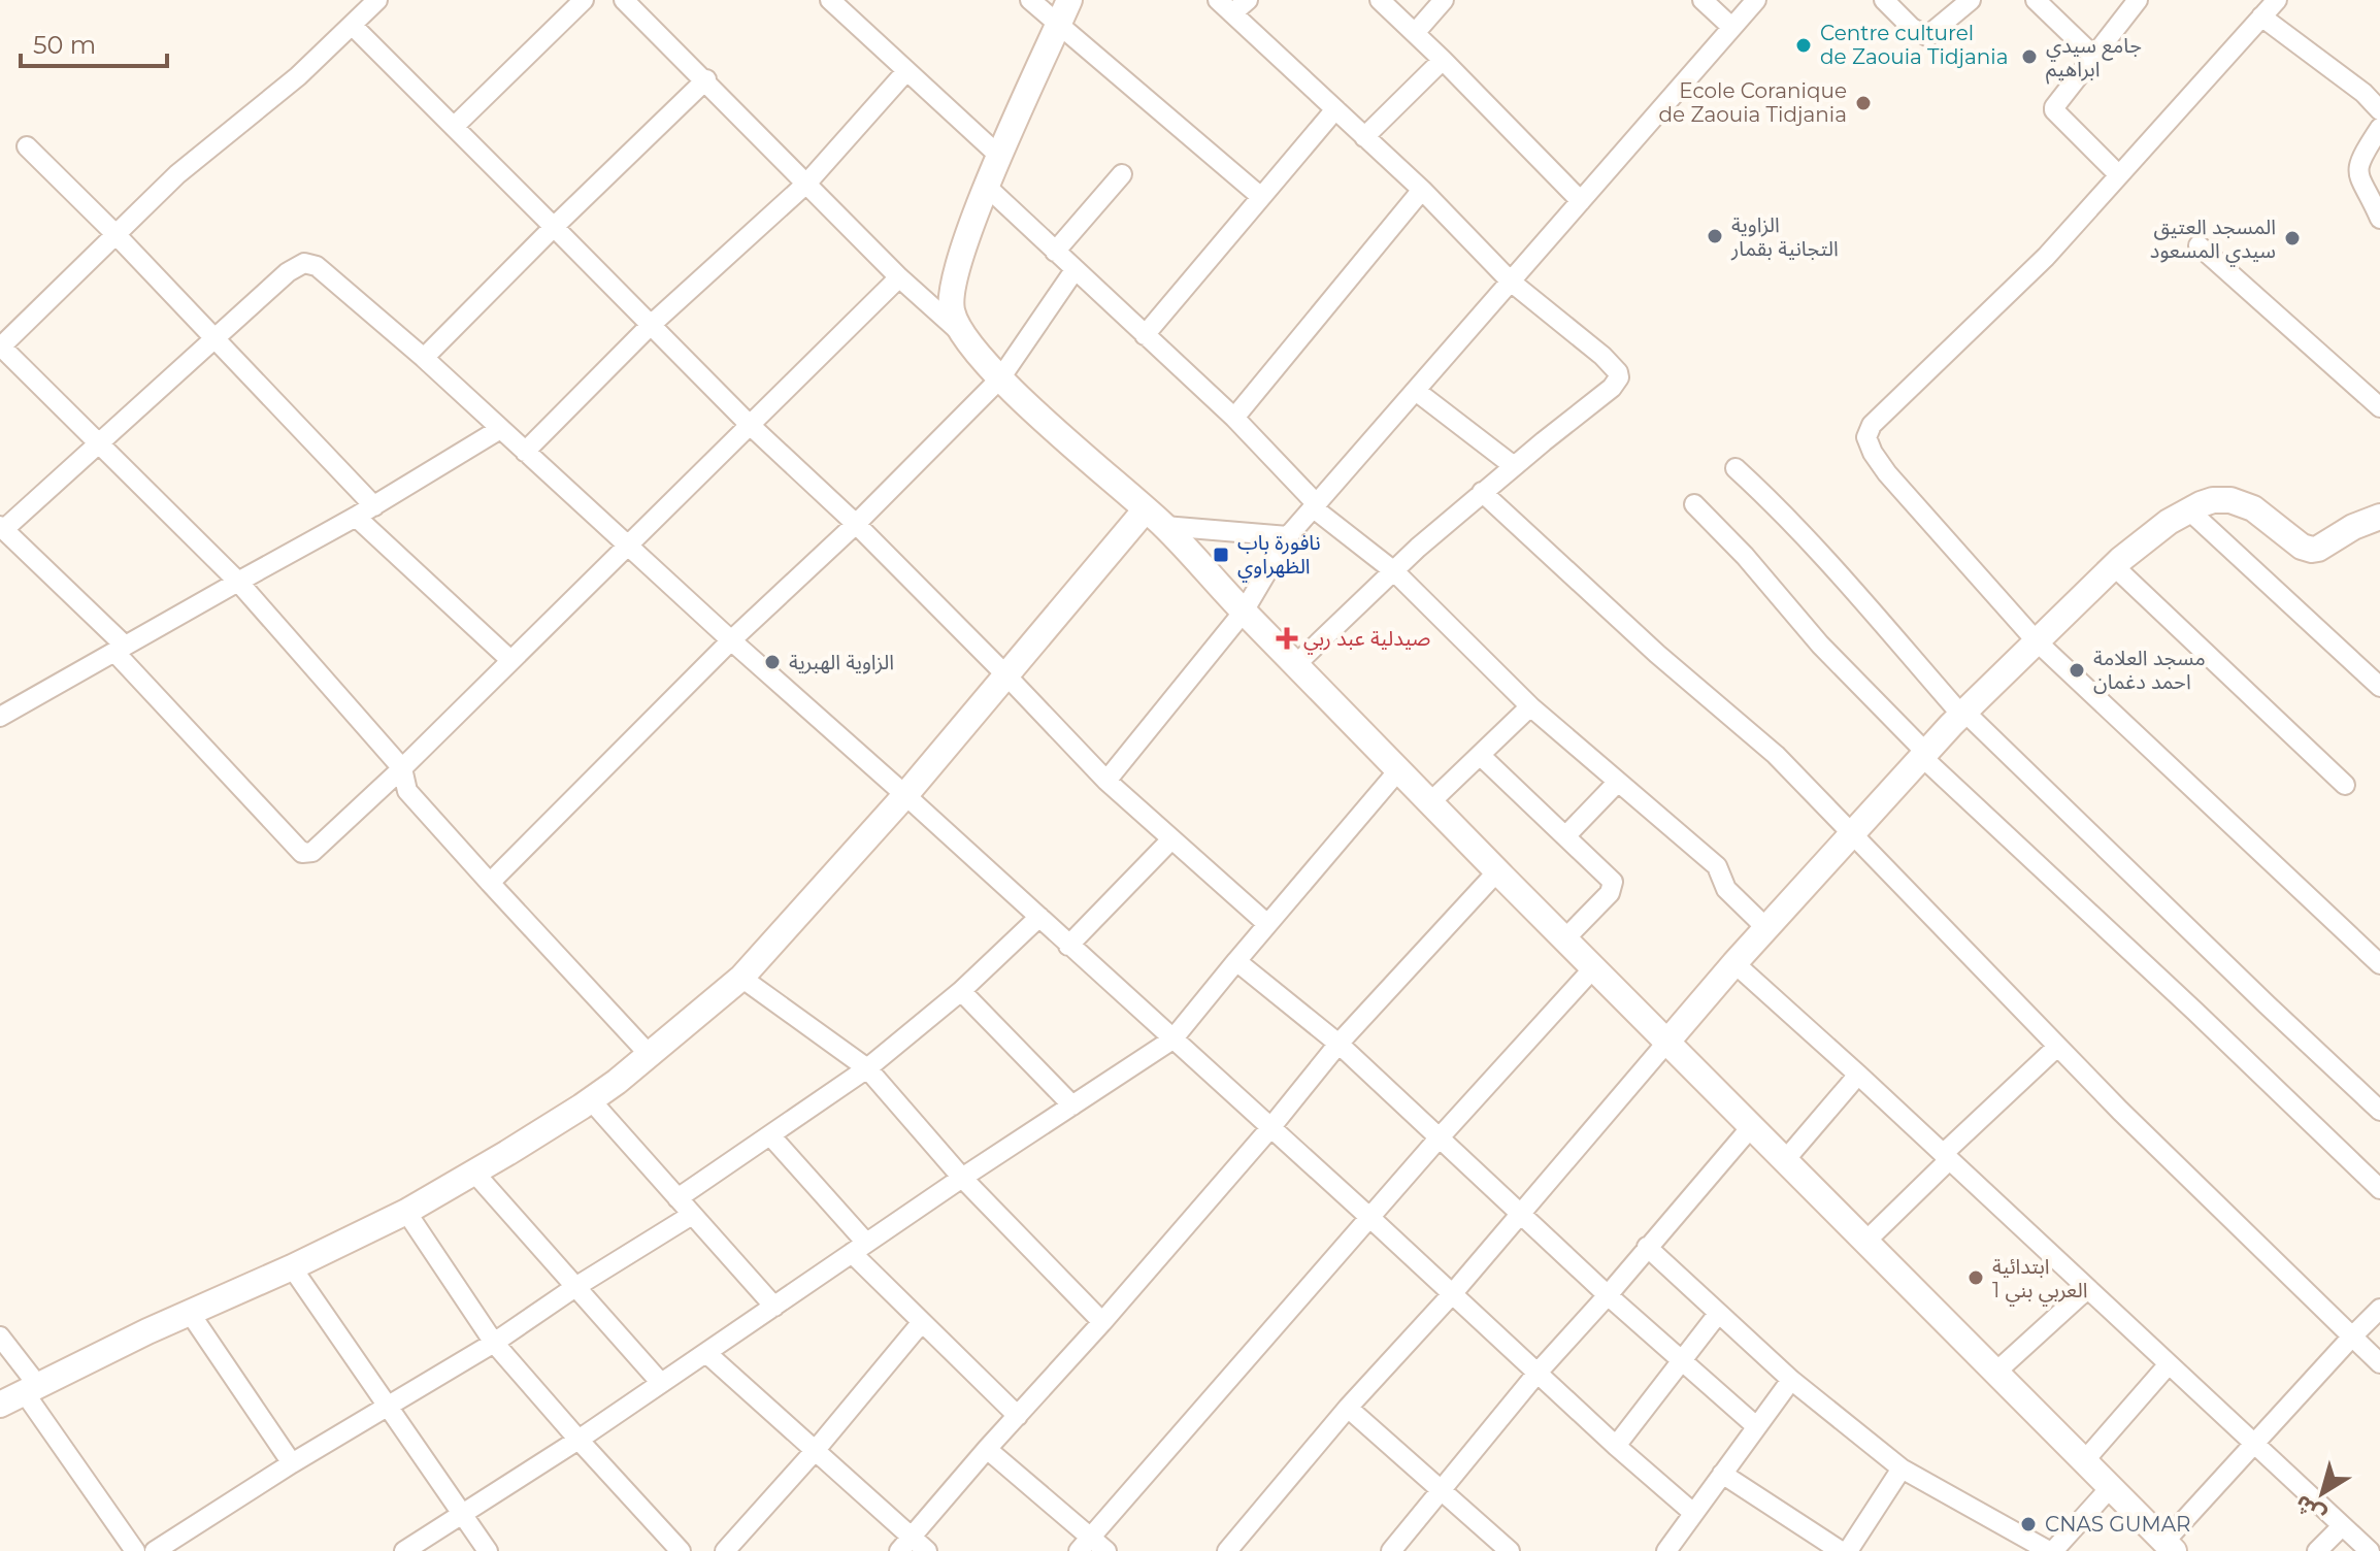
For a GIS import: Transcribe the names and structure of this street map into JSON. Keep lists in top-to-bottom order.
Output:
{
  "places": {
    "other": [
      "Centre culturel de Zaouia Tidjania",
      "جامع سيدي ابراهيم",
      "Ecole Coranique de Zaouia Tidjania",
      "الزاوية التجانية بقمار",
      "المسجد العتيق سيدي المسعود",
      "الزاوية الهبرية",
      "مسجد العلامة احمد دغمان",
      "ابتدائية العربي بني 1",
      "CNAS GUMAR"
    ],
    "transit": ["نافورة باب الظهراوي"],
    "health": ["صيدلية عبد ربي"]
  },
  "scale_bar": "50 m",
  "north": "bottom left"
}
